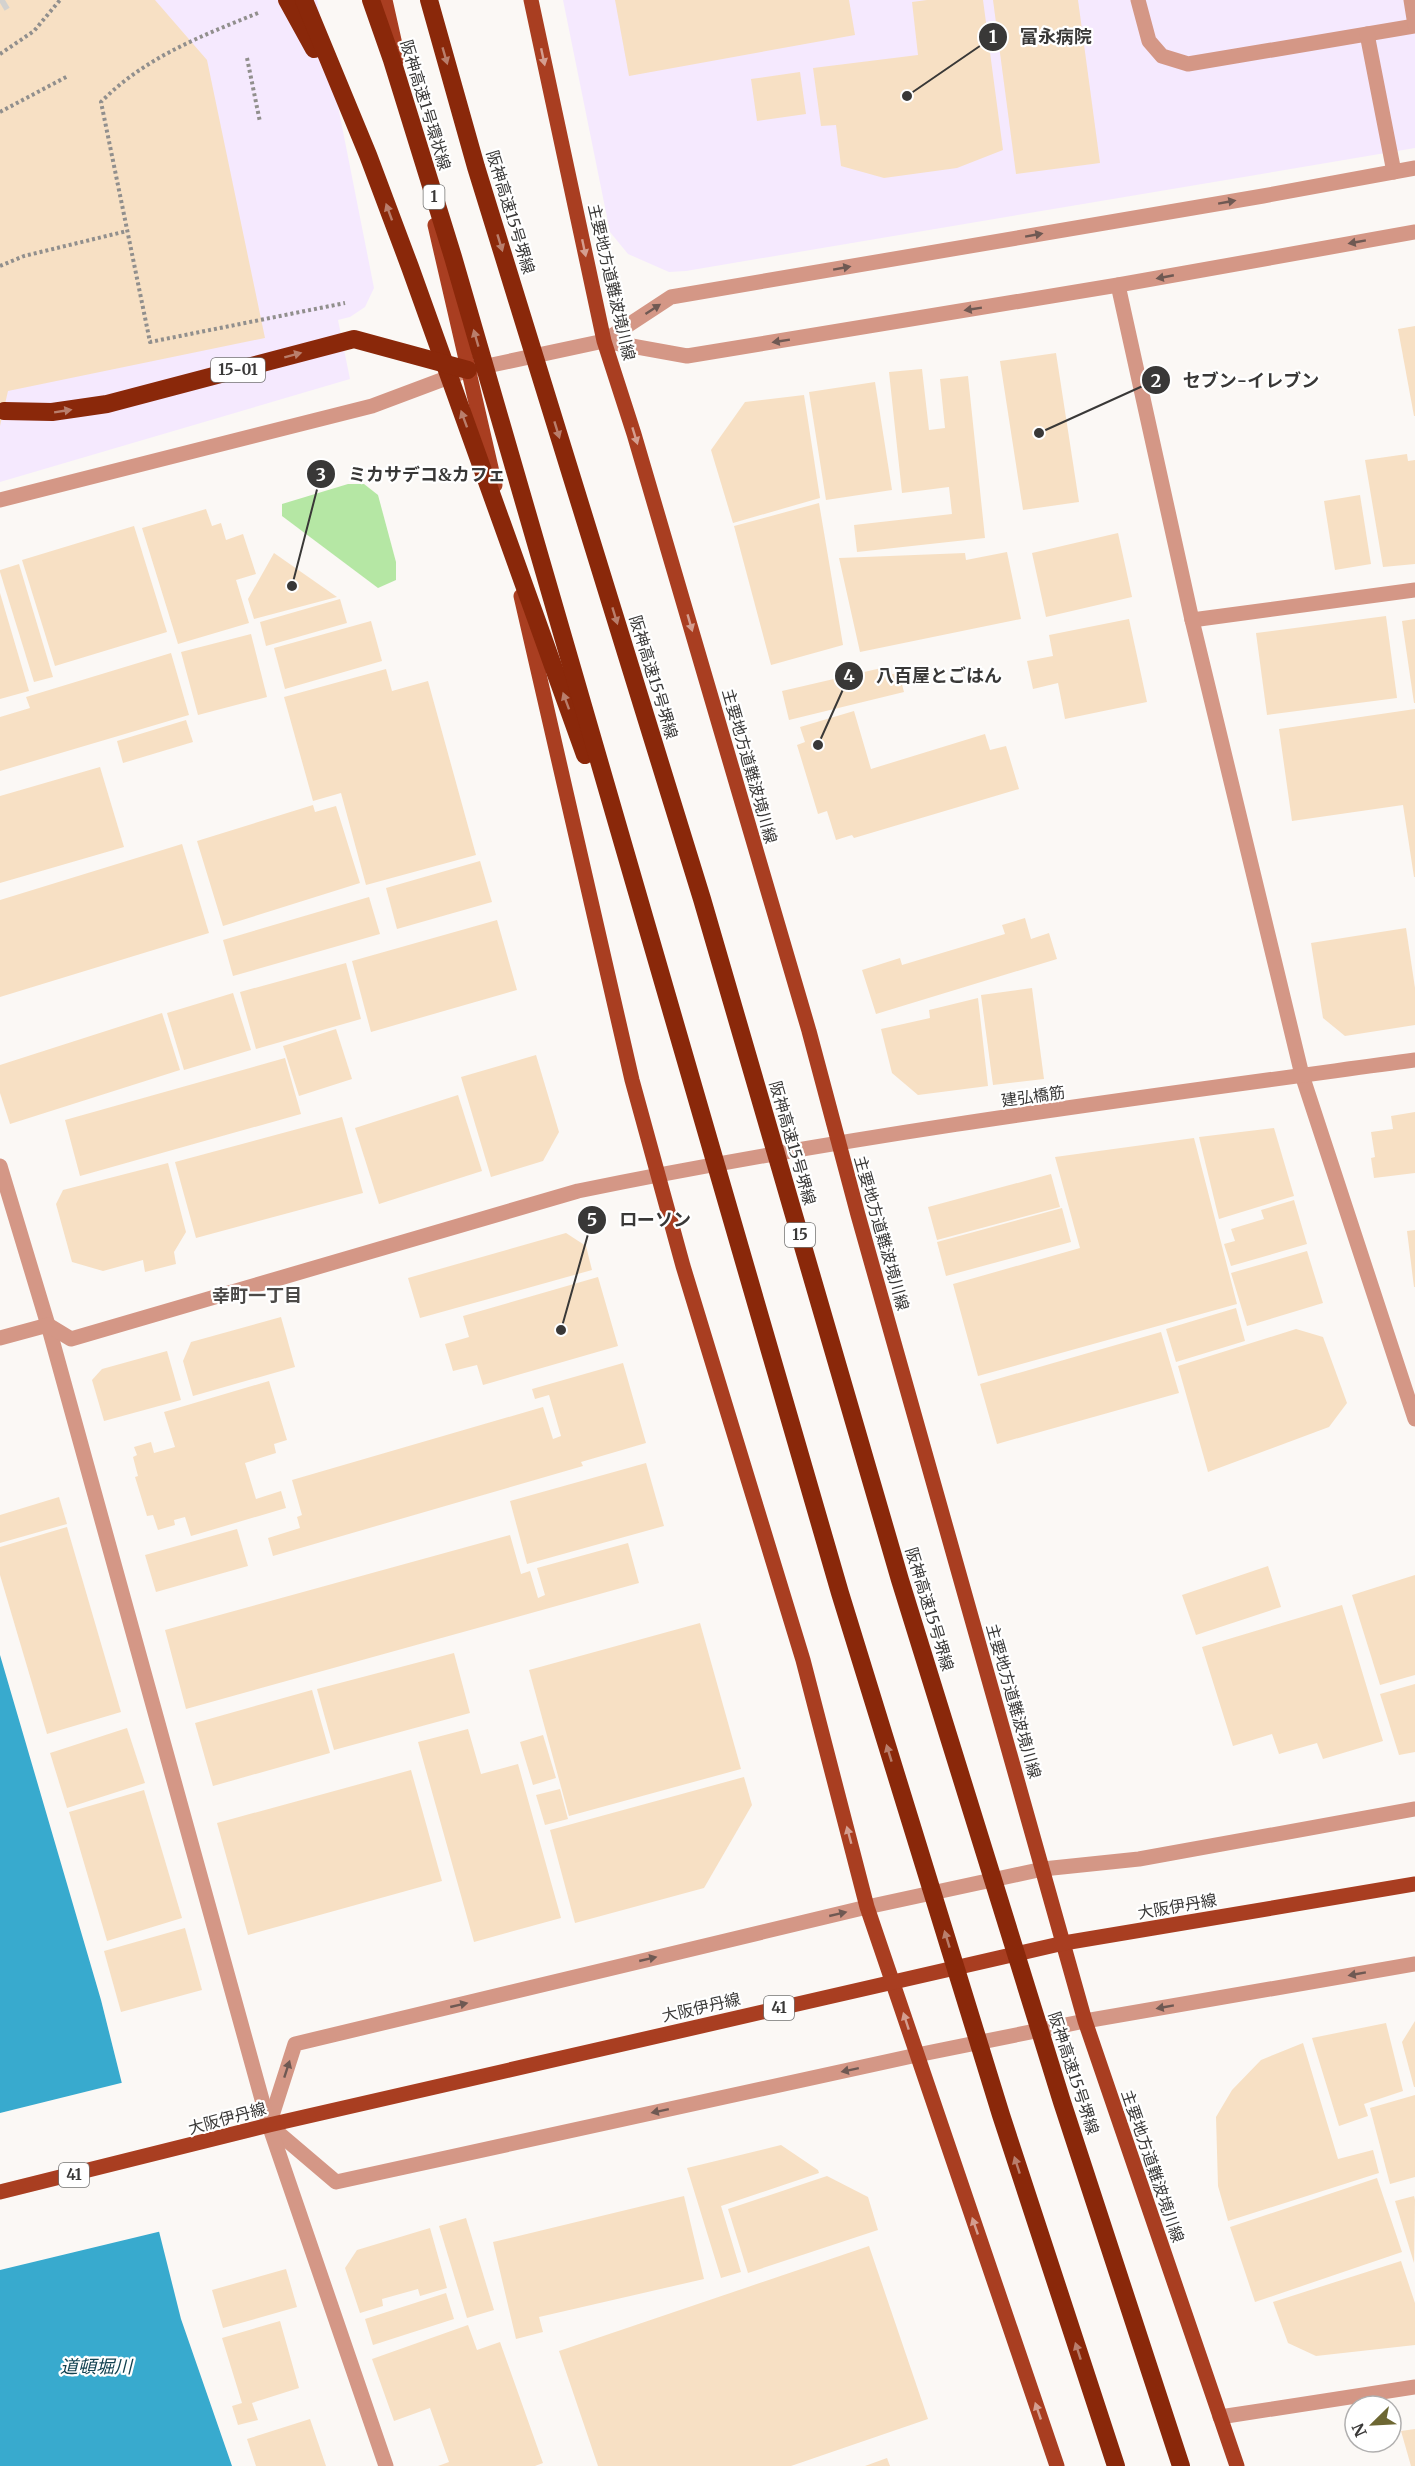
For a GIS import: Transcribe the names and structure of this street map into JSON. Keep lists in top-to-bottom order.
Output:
{
  "streets": {
    "highway": [
      "阪神高速1号環状線",
      "1",
      "阪神高速15号堺線",
      "15-01",
      "15"
    ],
    "main road": ["主要地方道難波境川線", "大阪伊丹線", "41"],
    "street": ["建弘橋筋"]
  },
  "crossings": [
    ["主要地方道難波境川線", "建弘橋筋"],
    ["主要地方道難波境川線", "大阪伊丹線"]
  ],
  "one_way": ["主要地方道難波境川線"],
  "districts": ["幸町一丁目"],
  "water": ["道頓堀川"],
  "places": [
    "富永病院",
    "セブン-イレブン",
    "ミカサデコ&カフェ",
    "八百屋とごはん",
    "ローソン"
  ],
  "north": "bottom left"
}
